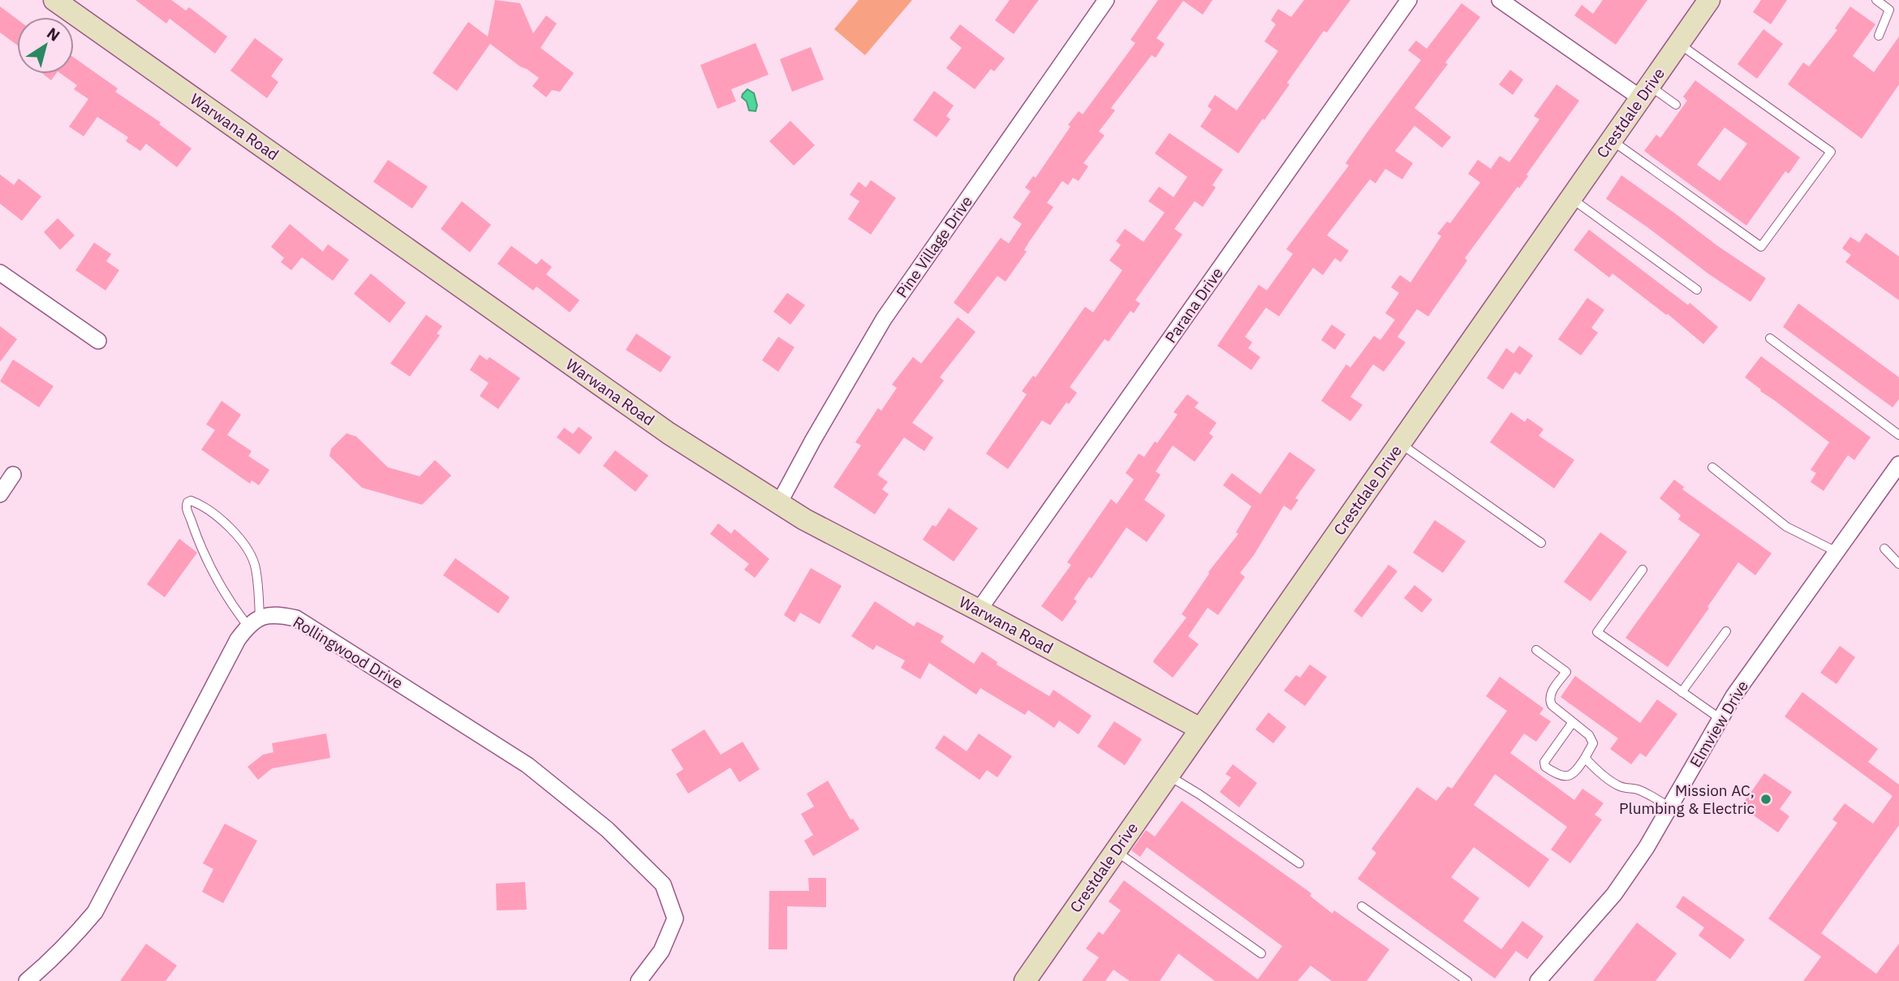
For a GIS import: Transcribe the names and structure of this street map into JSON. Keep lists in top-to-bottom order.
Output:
{
  "streets": {
    "street": [
      "Crestdale Drive",
      "Warwana Road",
      "Pine Village Drive",
      "Parana Drive",
      "Rollingwood Drive",
      "Elmview Drive"
    ]
  },
  "crossings": [
    ["Crestdale Drive", "Warwana Road"],
    ["Warwana Road", "Pine Village Drive"],
    ["Warwana Road", "Parana Drive"]
  ],
  "places": ["Mission AC, Plumbing & Electric"],
  "north": "top right"
}
